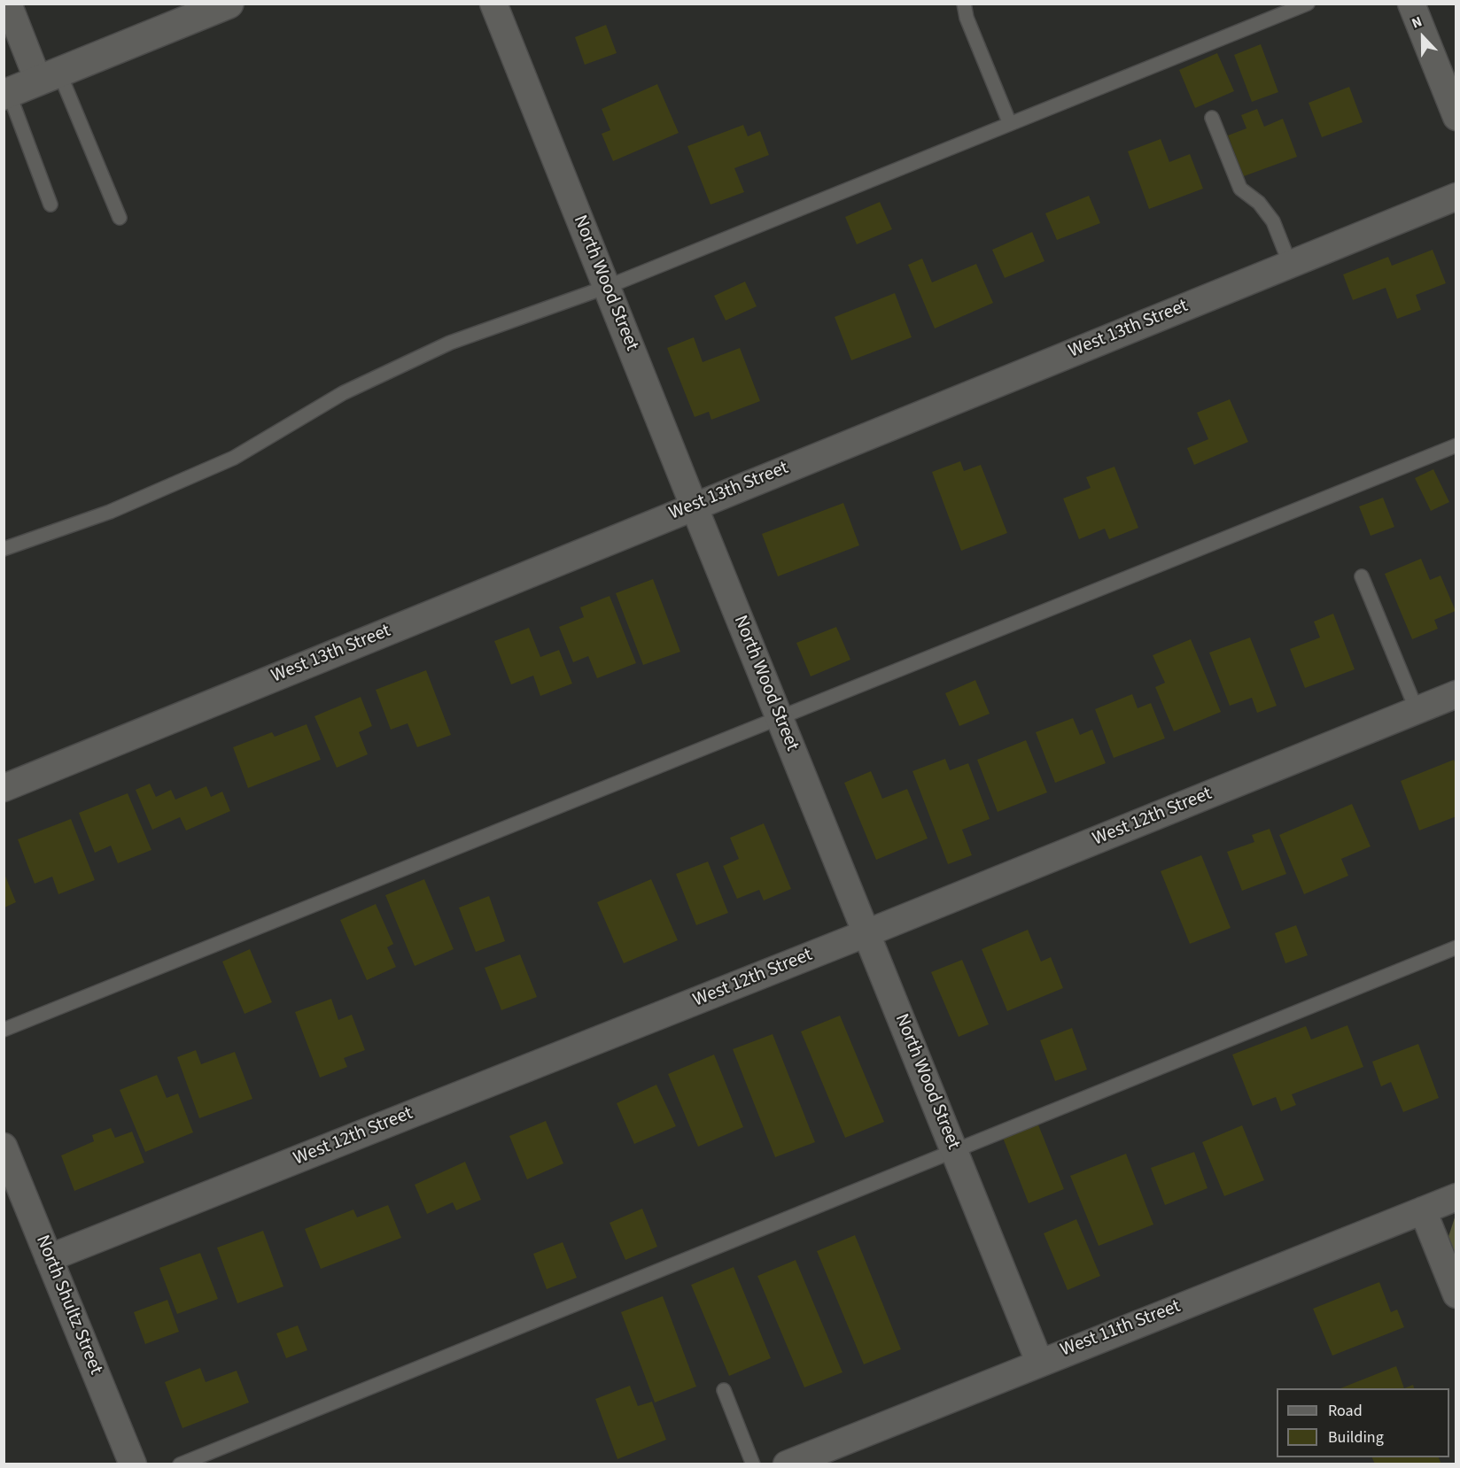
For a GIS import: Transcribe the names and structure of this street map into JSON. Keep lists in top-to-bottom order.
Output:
{
  "streets": {
    "street": [
      "North Wood Street",
      "West 13th Street",
      "West 12th Street",
      "North Shultz Street",
      "West 11th Street"
    ]
  },
  "crossings": [
    ["North Wood Street", "West 13th Street"],
    ["North Wood Street", "West 12th Street"],
    ["North Wood Street", "West 11th Street"],
    ["West 12th Street", "North Shultz Street"]
  ],
  "legend": ["Road", "Building"],
  "north": "top"
}
